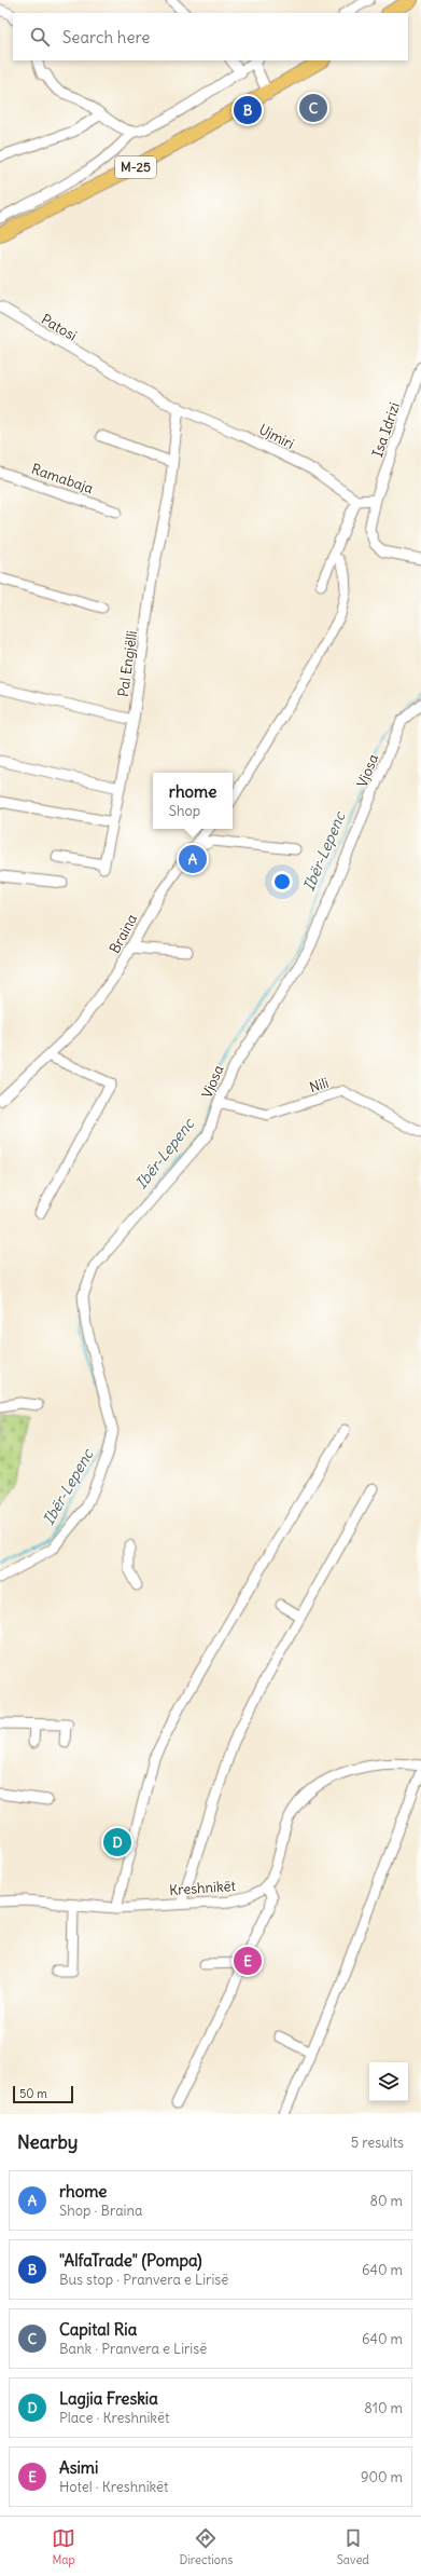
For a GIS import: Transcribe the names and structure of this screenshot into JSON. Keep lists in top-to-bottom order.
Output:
{
  "streets": {
    "main road": ["M-25"],
    "street": [
      "Patosi",
      "Isa Idrizi",
      "Ujmiri",
      "Ramabaja",
      "Pal Engjëlli",
      "Vjosa",
      "Braina",
      "Nili",
      "Kreshnikët"
    ]
  },
  "crossings": [
    ["Patosi", "Ujmiri"],
    ["Patosi", "Pal Engjëlli"],
    ["Ujmiri", "Pal Engjëlli"],
    ["Vjosa", "Nili"]
  ],
  "water": ["Ibër-Lepenc"],
  "scale_bar": "50 m",
  "page": {
    "search": "Search here",
    "pins": [
      "C",
      "B",
      "A",
      "D",
      "E"
    ],
    "popup": ["rhome", "Shop"],
    "scale": "50 m",
    "heading": ["Nearby", "5 results"],
    "list": [
      {
        "mark": "A",
        "name": "rhome",
        "note": "Shop · Braina",
        "value": "80 m"
      },
      {
        "mark": "B",
        "name": "\"AlfaTrade\" (Pompa)",
        "note": "Bus stop · Pranvera e Lirisë",
        "value": "640 m"
      },
      {
        "mark": "C",
        "name": "Capital Ria",
        "note": "Bank · Pranvera e Lirisë",
        "value": "640 m"
      },
      {
        "mark": "D",
        "name": "Lagjia Freskia",
        "note": "Place · Kreshnikët",
        "value": "810 m"
      },
      {
        "mark": "E",
        "name": "Asimi",
        "note": "Hotel · Kreshnikët",
        "value": "900 m"
      }
    ],
    "nav": ["Map", "Directions", "Saved"]
  }
}
